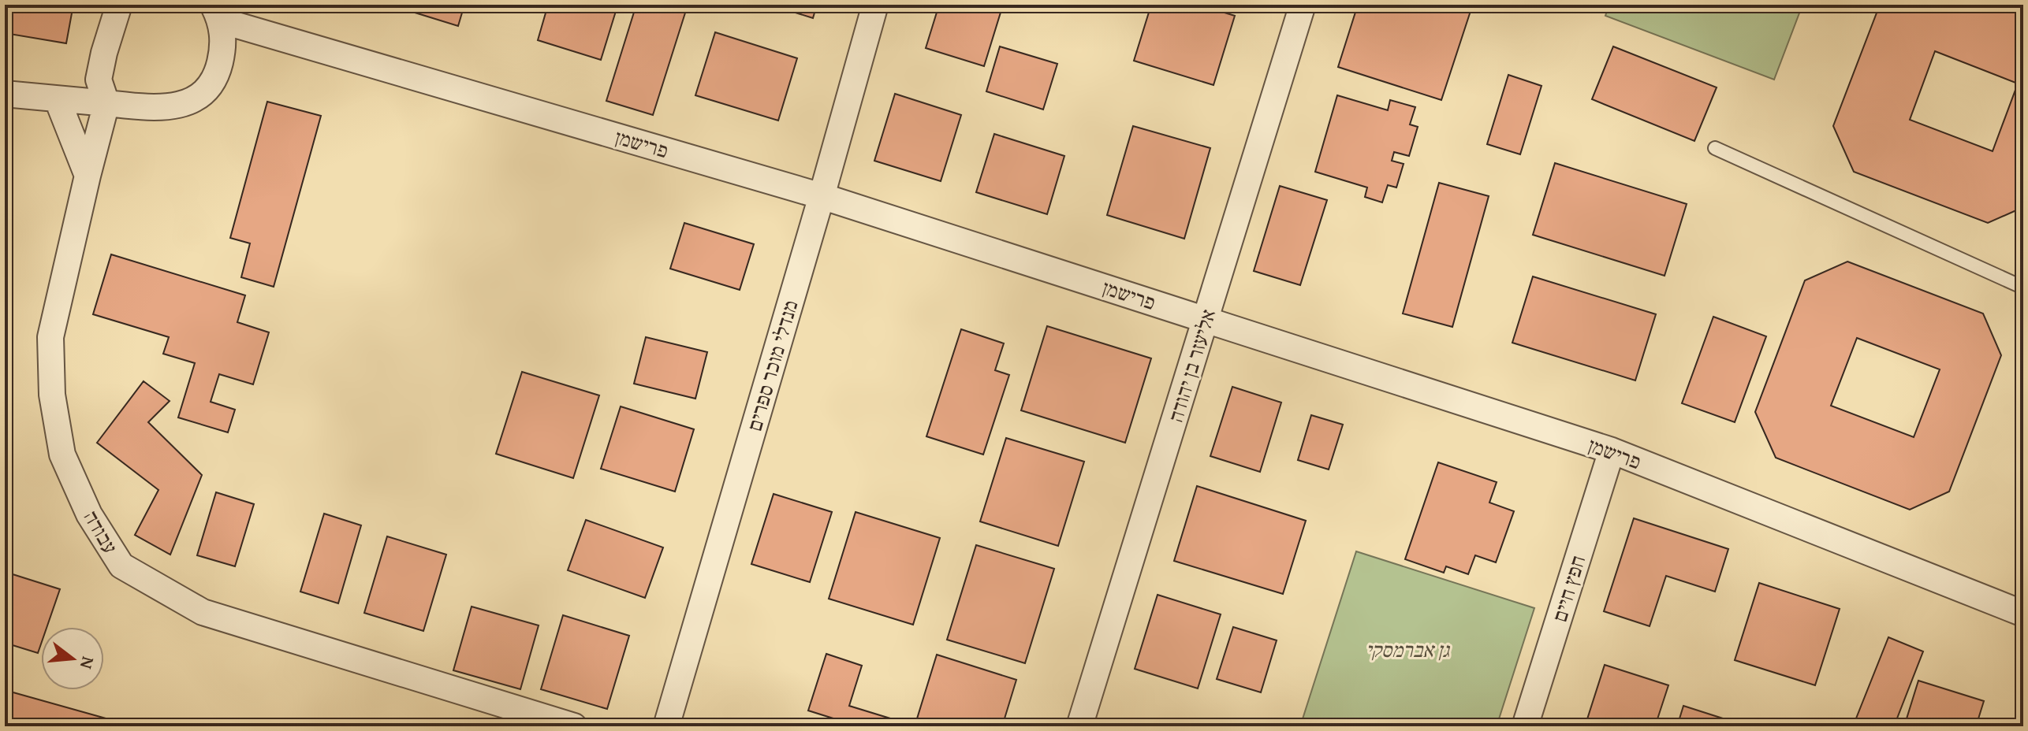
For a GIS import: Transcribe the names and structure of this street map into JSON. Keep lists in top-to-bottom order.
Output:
{
  "streets": {
    "street": [
      "פרישמן",
      "מנדלי מוכר ספרים",
      "אליעזר בן יהודה",
      "עבודה",
      "חפץ חיים"
    ]
  },
  "crossings": [
    ["פרישמן", "מנדלי מוכר ספרים"],
    ["פרישמן", "אליעזר בן יהודה"],
    ["פרישמן", "חפץ חיים"]
  ],
  "parks": ["גן אברמסקי"],
  "north": "right"
}
